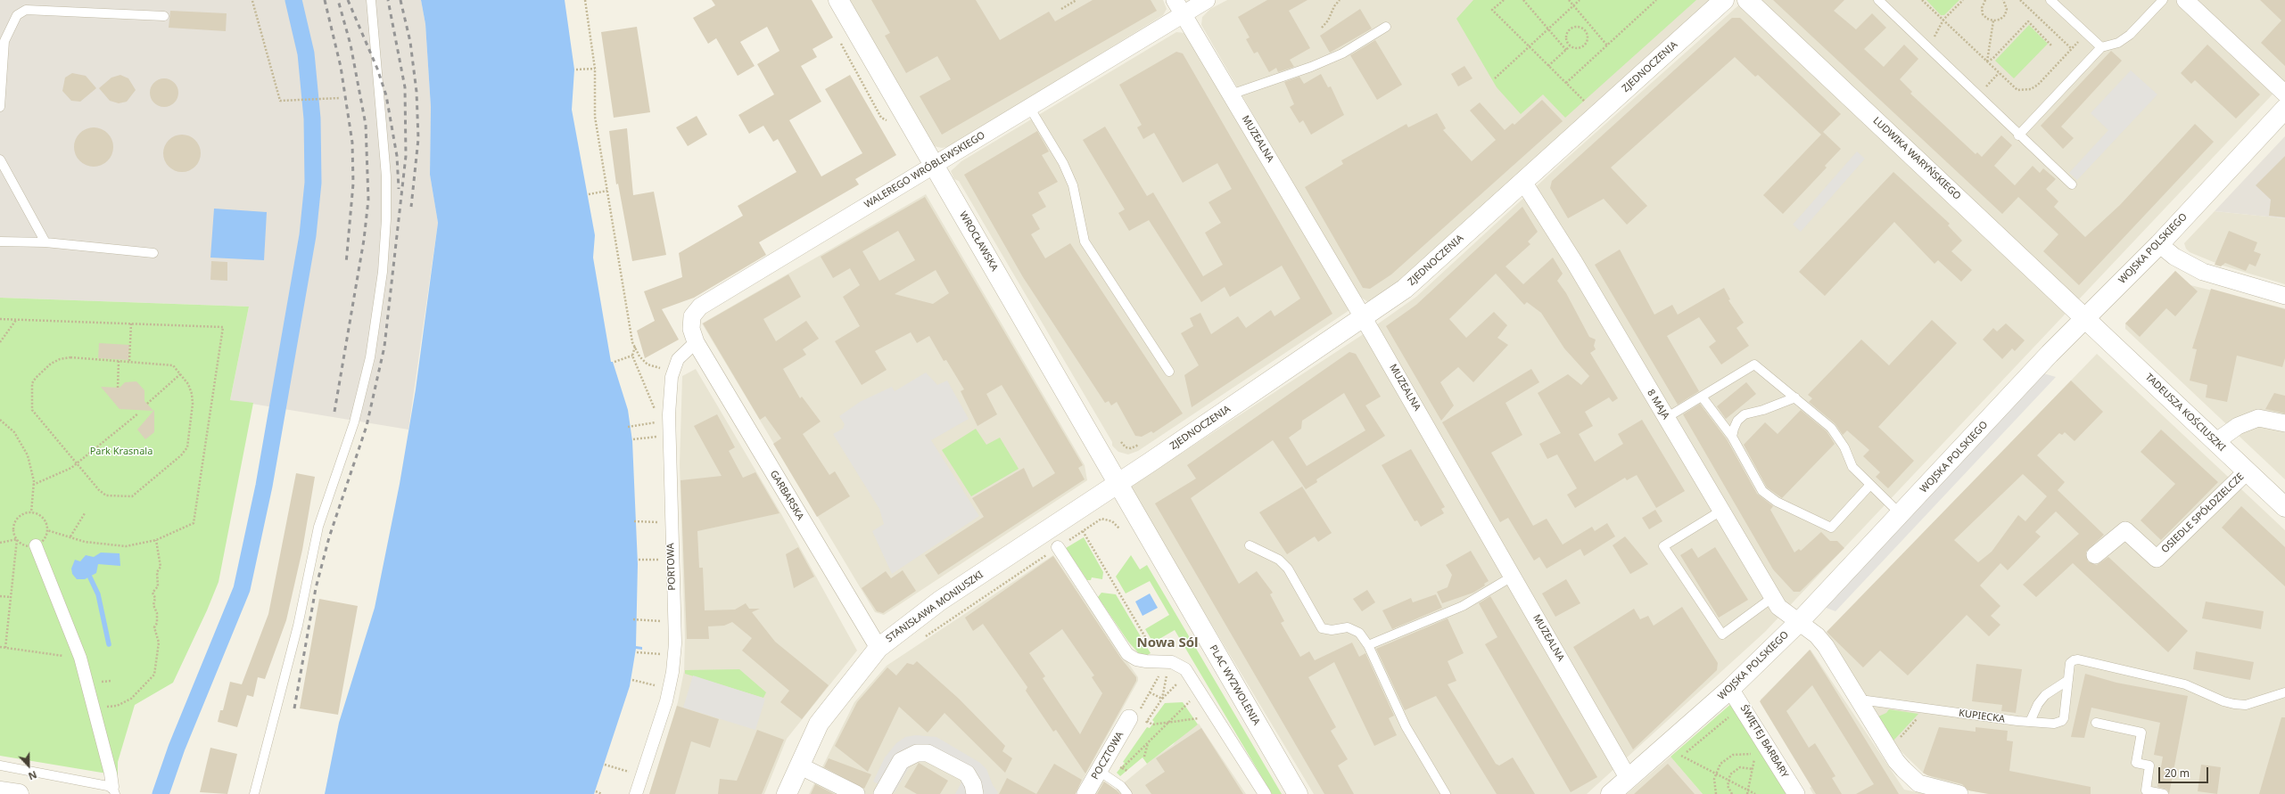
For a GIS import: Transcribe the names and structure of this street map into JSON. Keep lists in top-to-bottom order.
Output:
{
  "streets": {
    "street": [
      "ZJEDNOCZENIA",
      "MUZEALNA",
      "LUDWIKA WARYŃSKIEGO",
      "WALEREGO WRÓBLEWSKIEGO",
      "WROCŁAWSKA",
      "WOJSKA POLSKIEGO",
      "8 MAJA",
      "TADEUSZA KOŚCIUSZKI",
      "GARBARSKA",
      "OSIEDLE SPÓŁDZIELCZE",
      "PORTOWA",
      "STANISŁAWA MONIUSZKI",
      "PLAC WYZWOLENIA",
      "ŚWIĘTEJ BARBARY",
      "POCZTOWA"
    ],
    "lane": ["KUPIECKA"]
  },
  "crossings": [
    ["ZJEDNOCZENIA", "MUZEALNA"],
    ["ZJEDNOCZENIA", "WROCŁAWSKA"],
    ["ZJEDNOCZENIA", "8 MAJA"],
    ["ZJEDNOCZENIA", "STANISŁAWA MONIUSZKI"],
    ["ZJEDNOCZENIA", "PLAC WYZWOLENIA"],
    ["MUZEALNA", "WALEREGO WRÓBLEWSKIEGO"],
    ["MUZEALNA", "WOJSKA POLSKIEGO"],
    ["LUDWIKA WARYŃSKIEGO", "WOJSKA POLSKIEGO"],
    ["LUDWIKA WARYŃSKIEGO", "TADEUSZA KOŚCIUSZKI"],
    ["WALEREGO WRÓBLEWSKIEGO", "WROCŁAWSKA"],
    ["WALEREGO WRÓBLEWSKIEGO", "GARBARSKA"],
    ["WALEREGO WRÓBLEWSKIEGO", "PORTOWA"],
    ["WROCŁAWSKA", "STANISŁAWA MONIUSZKI"],
    ["WROCŁAWSKA", "PLAC WYZWOLENIA"],
    ["WOJSKA POLSKIEGO", "8 MAJA"],
    ["WOJSKA POLSKIEGO", "TADEUSZA KOŚCIUSZKI"],
    ["WOJSKA POLSKIEGO", "ŚWIĘTEJ BARBARY"],
    ["TADEUSZA KOŚCIUSZKI", "OSIEDLE SPÓŁDZIELCZE"],
    ["GARBARSKA", "PORTOWA"],
    ["GARBARSKA", "STANISŁAWA MONIUSZKI"],
    ["STANISŁAWA MONIUSZKI", "PLAC WYZWOLENIA"]
  ],
  "districts": ["Nowa Sól"],
  "parks": ["Park Krasnala"],
  "scale_bar": "20 m",
  "north": "bottom"
}
